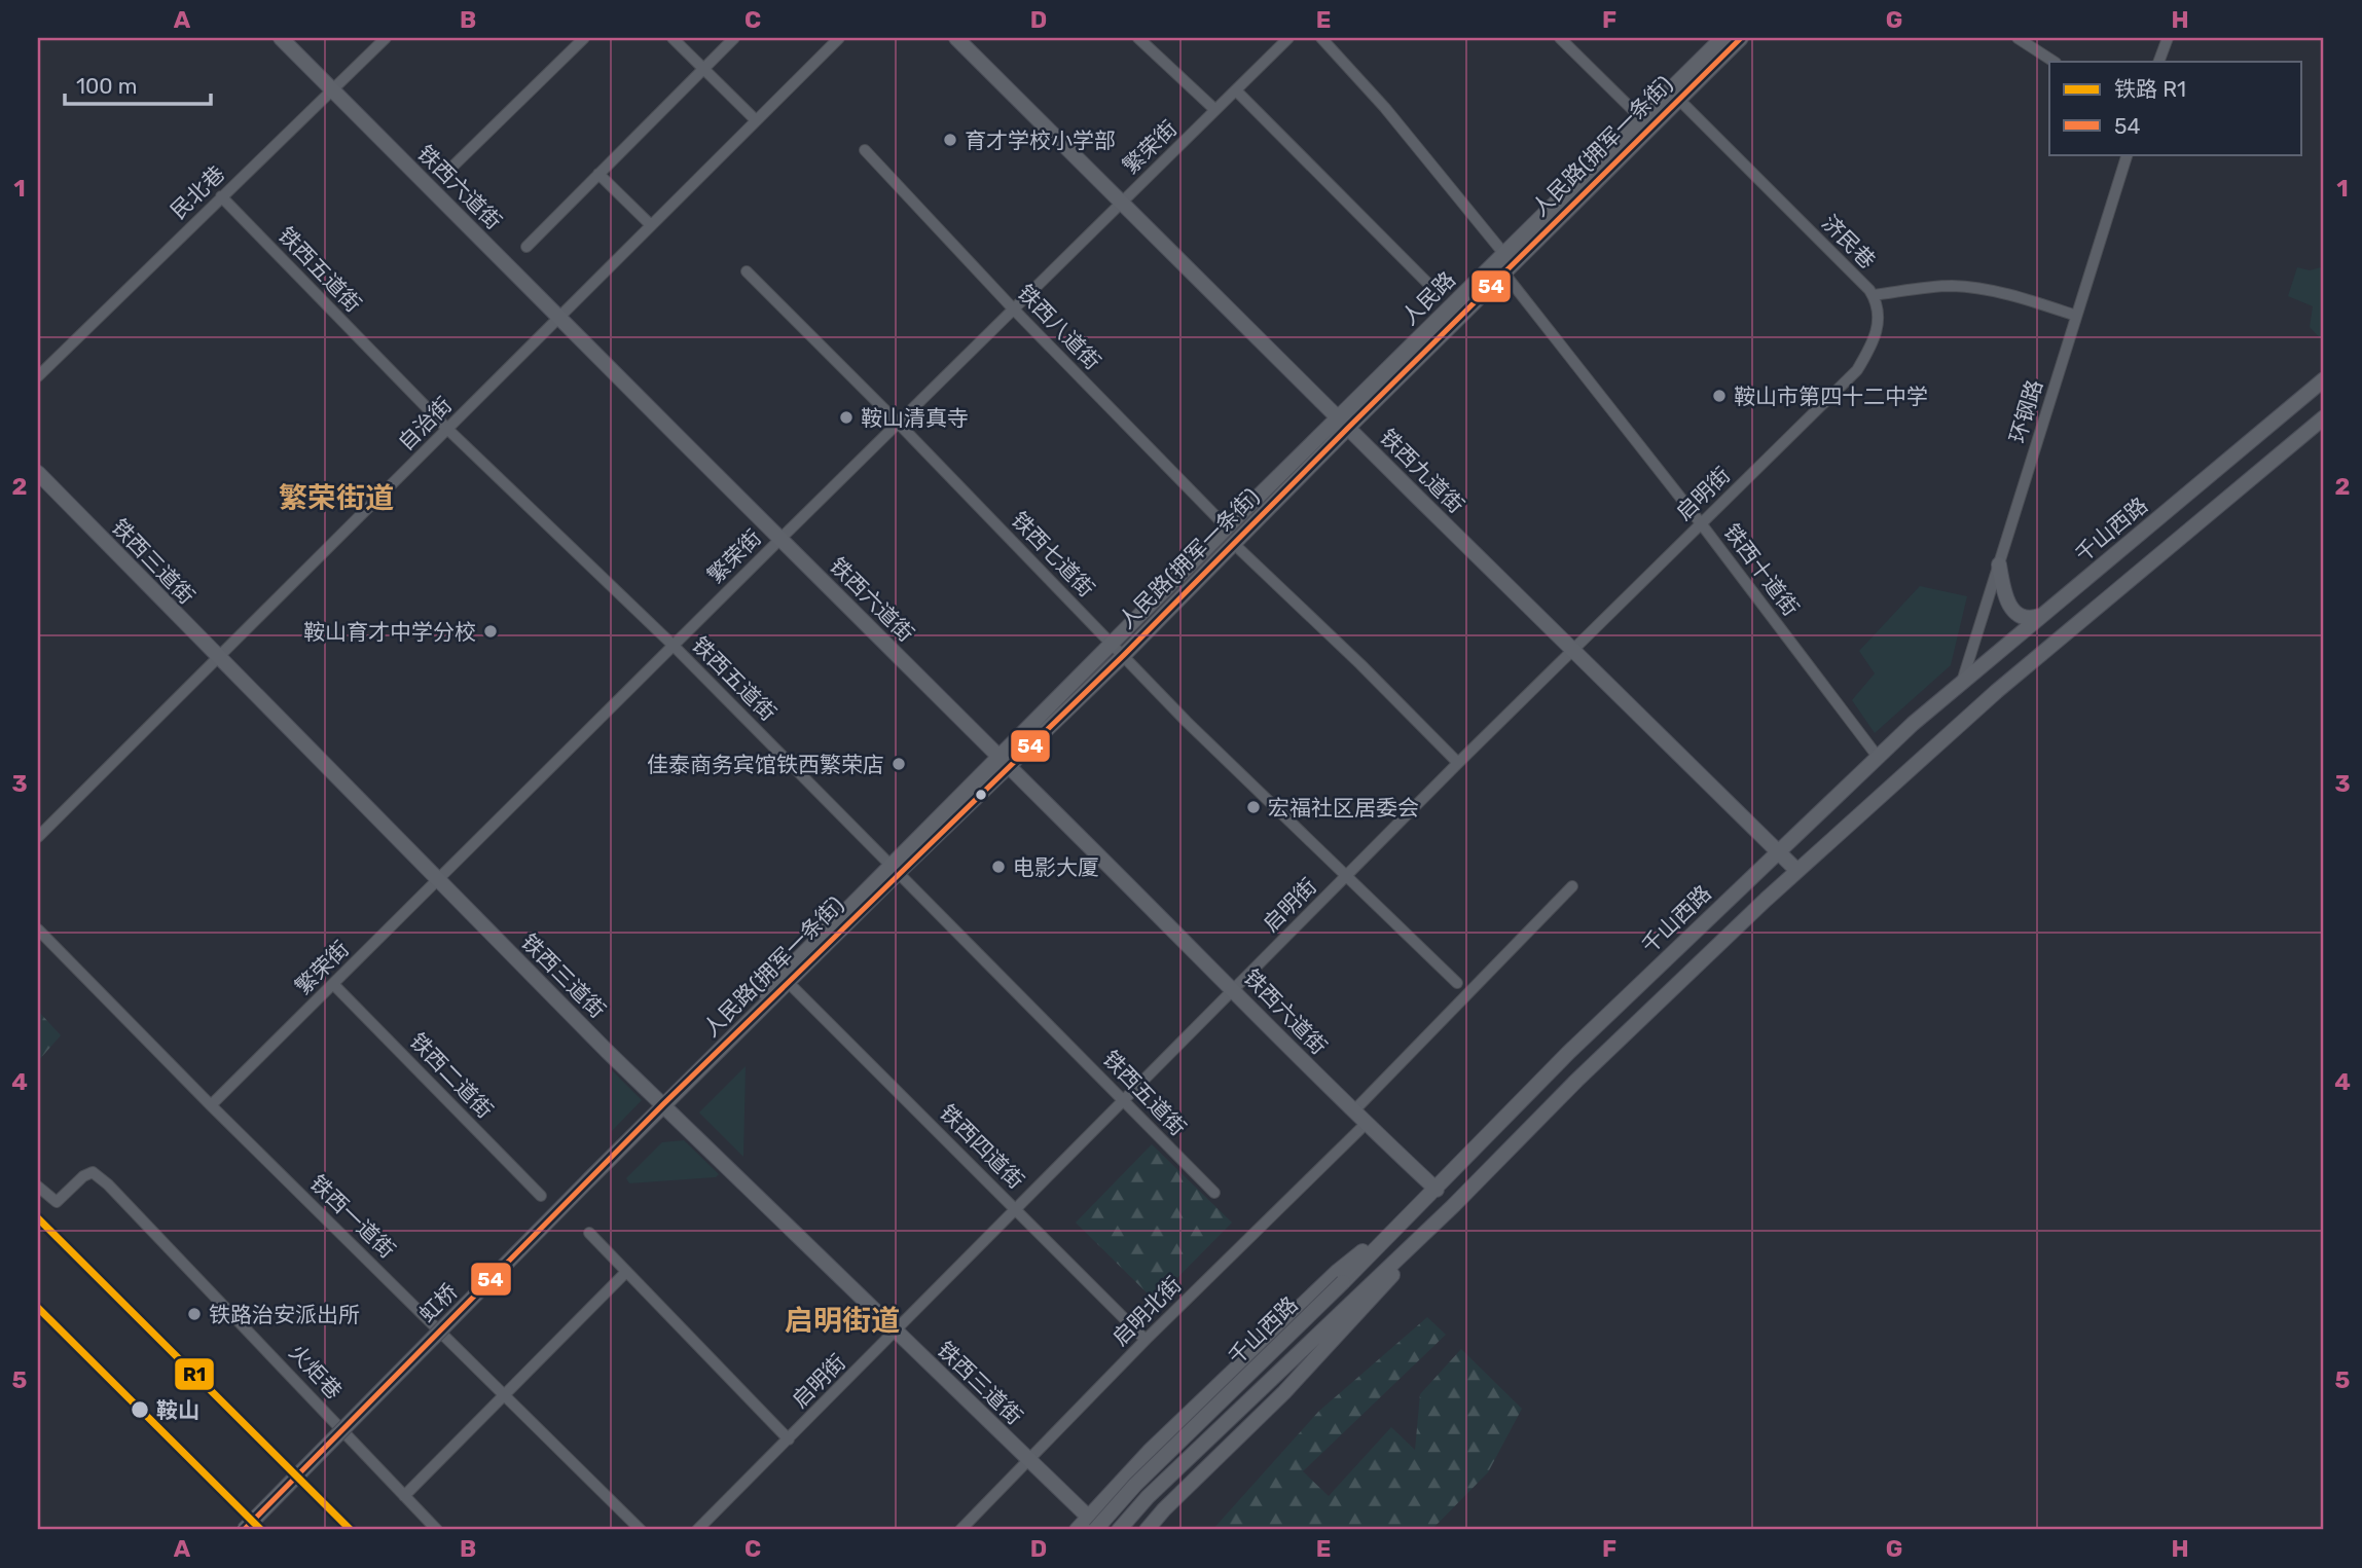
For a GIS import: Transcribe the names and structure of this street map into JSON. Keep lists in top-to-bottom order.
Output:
{
  "streets": {
    "main road": [
      "人民路(拥军一条街)",
      "铁西六道街",
      "人民路",
      "铁西九道街",
      "千山西路",
      "铁西三道街",
      "虹桥"
    ],
    "street": [
      "繁荣街",
      "民北巷",
      "济民巷",
      "铁西五道街",
      "铁西八道街",
      "环钢路",
      "自治街",
      "启明街",
      "铁西七道街",
      "铁西十道街",
      "铁西二道街",
      "铁西四道街",
      "铁西一道街",
      "启明北街",
      "火炬巷"
    ]
  },
  "crossings": [
    ["人民路(拥军一条街)", "铁西六道街"],
    ["人民路(拥军一条街)", "济民巷"],
    ["人民路(拥军一条街)", "铁西五道街"],
    ["人民路(拥军一条街)", "人民路"],
    ["人民路(拥军一条街)", "铁西九道街"],
    ["人民路(拥军一条街)", "铁西七道街"],
    ["人民路(拥军一条街)", "铁西三道街"],
    ["人民路(拥军一条街)", "铁西十道街"],
    ["人民路(拥军一条街)", "铁西四道街"],
    ["人民路(拥军一条街)", "虹桥"],
    ["繁荣街", "铁西六道街"],
    ["繁荣街", "铁西五道街"],
    ["繁荣街", "铁西八道街"],
    ["繁荣街", "铁西九道街"],
    ["繁荣街", "铁西七道街"],
    ["繁荣街", "铁西三道街"],
    ["繁荣街", "铁西二道街"],
    ["繁荣街", "铁西一道街"],
    ["铁西六道街", "民北巷"],
    ["铁西六道街", "自治街"],
    ["铁西六道街", "启明街"],
    ["铁西六道街", "千山西路"],
    ["铁西六道街", "启明北街"],
    ["民北巷", "铁西五道街"],
    ["济民巷", "环钢路"],
    ["济民巷", "启明街"],
    ["铁西五道街", "自治街"],
    ["铁西五道街", "启明街"],
    ["人民路", "铁西八道街"],
    ["人民路", "铁西九道街"],
    ["人民路", "铁西七道街"],
    ["环钢路", "千山西路"],
    ["自治街", "铁西三道街"],
    ["铁西九道街", "启明街"],
    ["铁西九道街", "千山西路"],
    ["启明街", "铁西七道街"],
    ["启明街", "铁西三道街"],
    ["启明街", "铁西十道街"],
    ["启明街", "铁西四道街"],
    ["千山西路", "铁西三道街"],
    ["千山西路", "铁西十道街"],
    ["铁西三道街", "虹桥"],
    ["铁西三道街", "启明北街"],
    ["铁西四道街", "启明北街"]
  ],
  "districts": ["繁荣街道", "启明街道"],
  "places": [
    "育才学校小学部",
    "鞍山市第四十二中学",
    "鞍山清真寺",
    "鞍山育才中学分校",
    "佳泰商务宾馆铁西繁荣店",
    "宏福社区居委会",
    "电影大厦",
    "铁路治安派出所",
    "鞍山"
  ],
  "lines": ["transit line 54", "rail line R1"],
  "legend": ["铁路 R1", "54"],
  "scale_bar": "100 m",
  "grid": {
    "columns": [
      "A",
      "B",
      "C",
      "D",
      "E",
      "F",
      "G",
      "H"
    ],
    "rows": [
      "1",
      "2",
      "3",
      "4",
      "5"
    ]
  }
}
